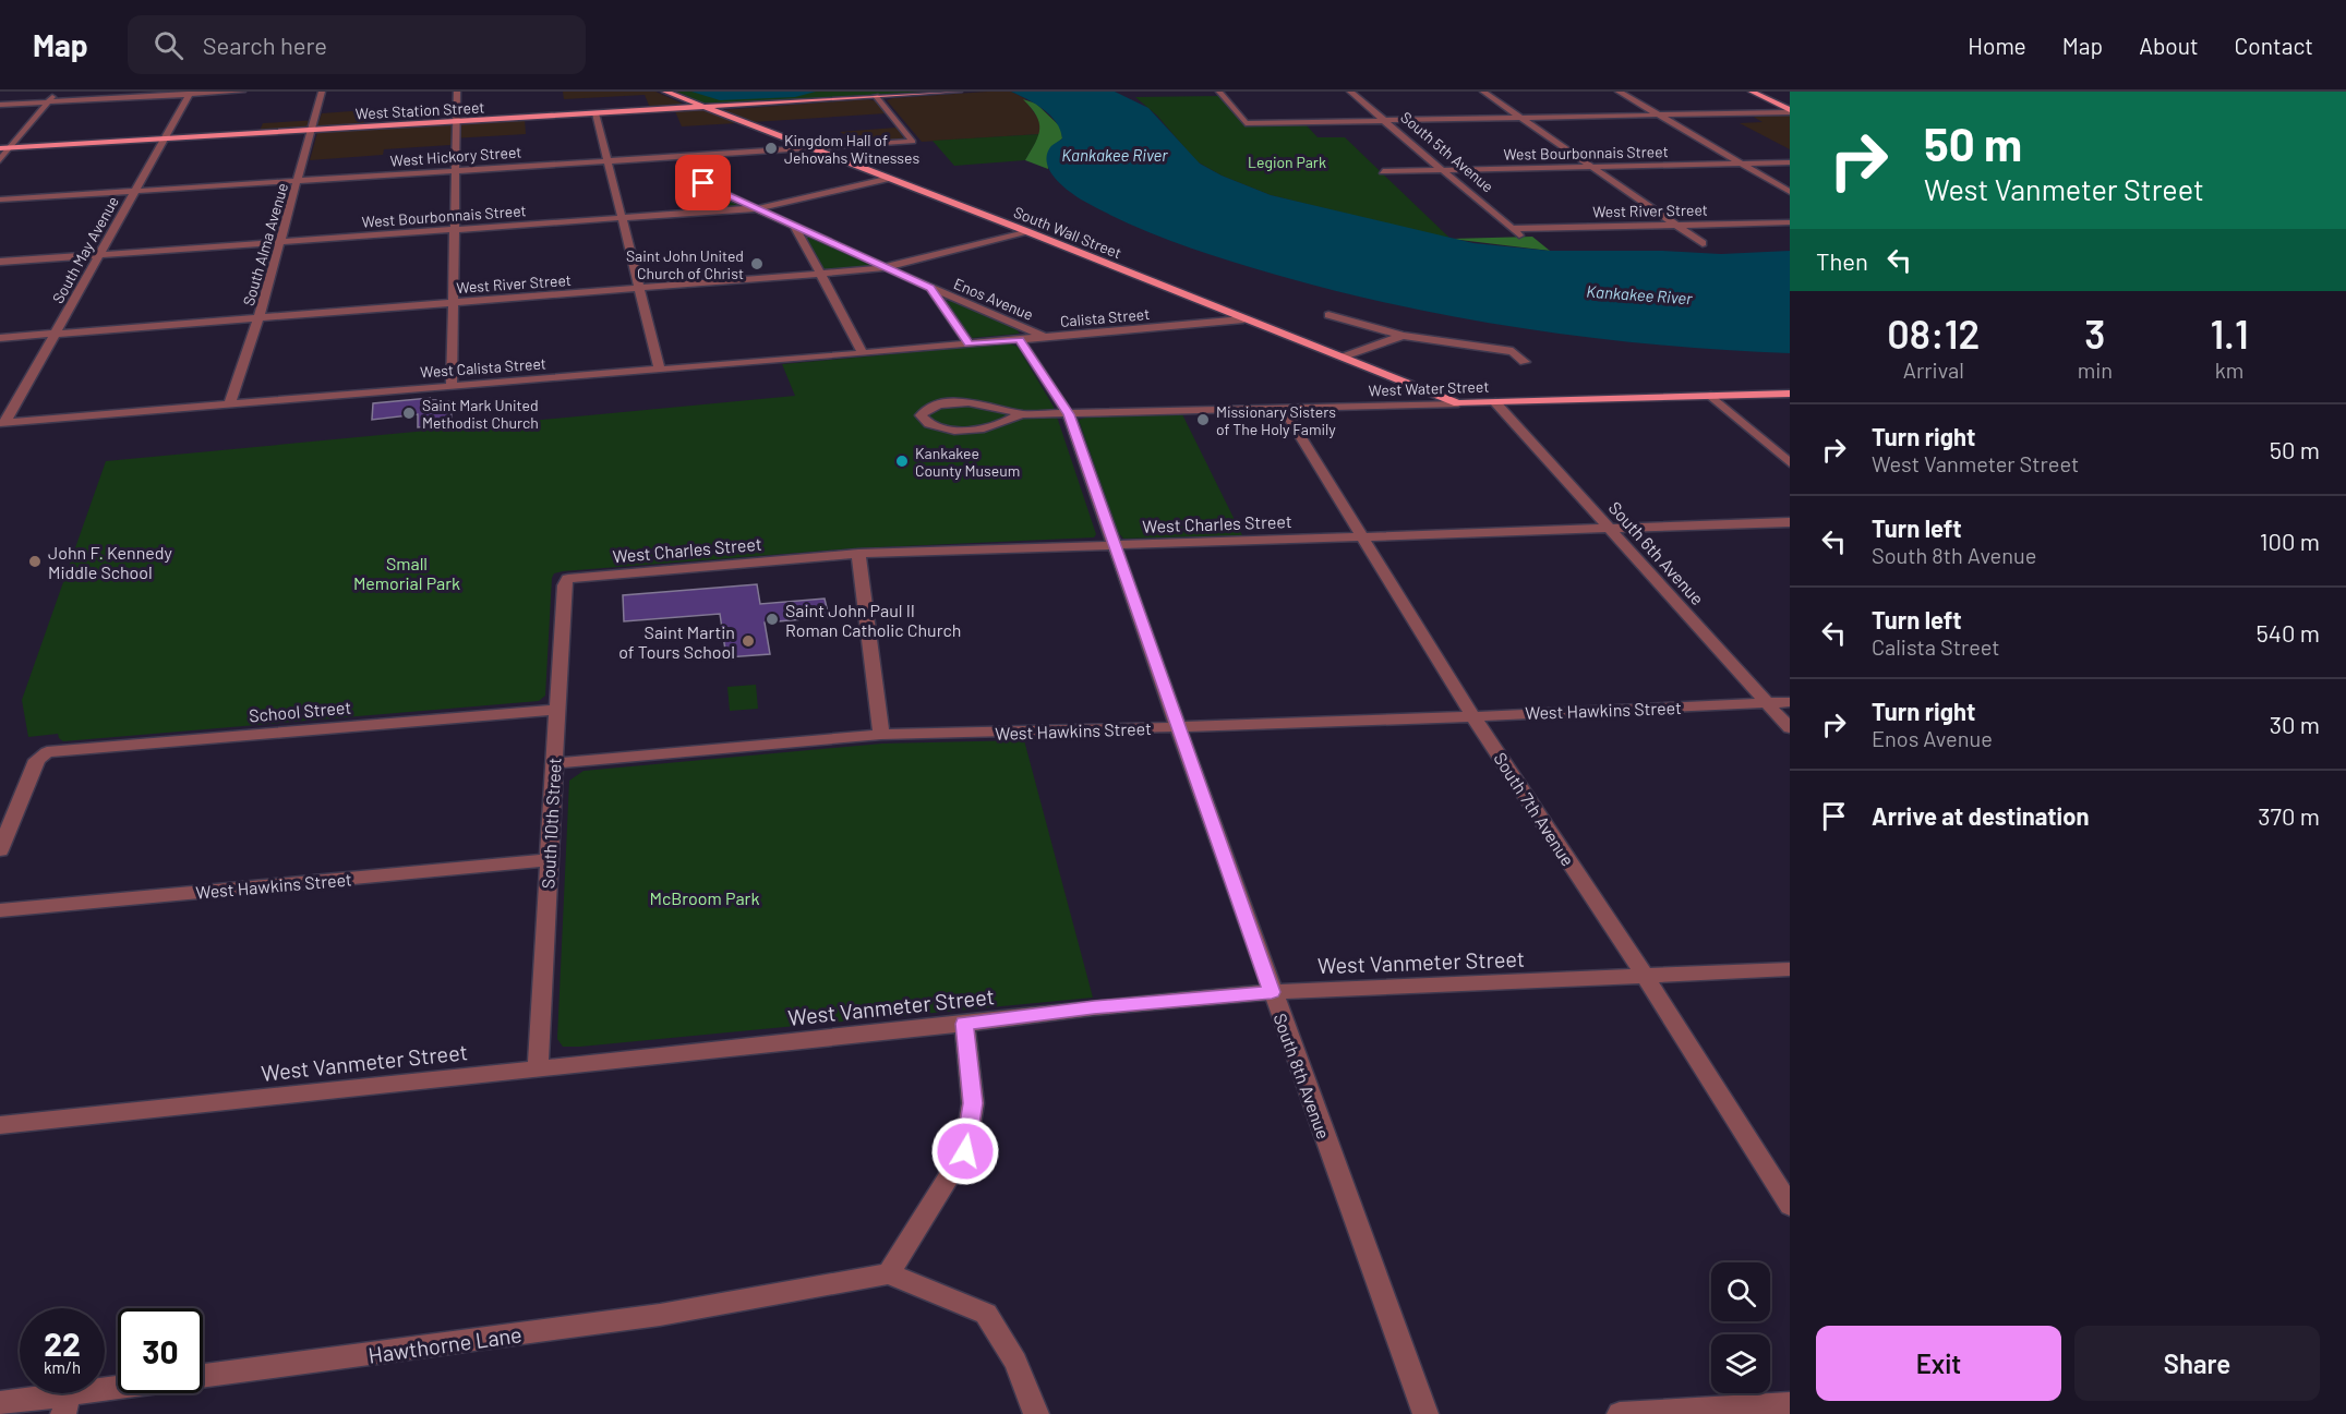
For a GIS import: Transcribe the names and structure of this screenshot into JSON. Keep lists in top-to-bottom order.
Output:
{
  "streets": {
    "main road": ["West Station Street", "South Wall Street", "West Water Street"],
    "street": [
      "South 5th Avenue",
      "West Bourbonnais Street",
      "West Hickory Street",
      "West River Street",
      "South Alma Avenue",
      "South May Avenue",
      "Enos Avenue",
      "Calista Street",
      "West Calista Street",
      "West Charles Street",
      "South 6th Avenue",
      "West Hawkins Street",
      "School Street",
      "South 7th Avenue",
      "South 10th Street",
      "West Vanmeter Street",
      "South 8th Avenue",
      "Hawthorne Lane"
    ]
  },
  "crossings": [
    ["West Station Street", "West Hickory Street"],
    ["West Station Street", "South Wall Street"],
    ["West Station Street", "South Alma Avenue"],
    ["West Station Street", "South May Avenue"],
    ["South 5th Avenue", "West Bourbonnais Street"],
    ["South 5th Avenue", "West River Street"],
    ["West Bourbonnais Street", "South Wall Street"],
    ["West Bourbonnais Street", "South Alma Avenue"],
    ["West Bourbonnais Street", "South May Avenue"],
    ["West Bourbonnais Street", "Enos Avenue"],
    ["West Hickory Street", "South Wall Street"],
    ["West Hickory Street", "South Alma Avenue"],
    ["West Hickory Street", "South May Avenue"],
    ["West River Street", "South Wall Street"],
    ["West River Street", "South Alma Avenue"],
    ["West River Street", "South May Avenue"],
    ["West River Street", "Enos Avenue"],
    ["South Wall Street", "Calista Street"],
    ["South Wall Street", "West Water Street"],
    ["South Alma Avenue", "West Calista Street"],
    ["South May Avenue", "West Calista Street"],
    ["Enos Avenue", "Calista Street"],
    ["Enos Avenue", "West Calista Street"],
    ["Calista Street", "West Calista Street"],
    ["Calista Street", "South 8th Avenue"],
    ["West Water Street", "South 6th Avenue"],
    ["West Water Street", "South 7th Avenue"],
    ["West Water Street", "South 8th Avenue"],
    ["West Charles Street", "South 6th Avenue"],
    ["West Charles Street", "South 7th Avenue"],
    ["West Charles Street", "South 10th Street"],
    ["West Charles Street", "South 8th Avenue"],
    ["South 6th Avenue", "West Hawkins Street"],
    ["West Hawkins Street", "South 7th Avenue"],
    ["West Hawkins Street", "South 10th Street"],
    ["West Hawkins Street", "South 8th Avenue"],
    ["School Street", "South 10th Street"],
    ["South 7th Avenue", "West Vanmeter Street"],
    ["South 10th Street", "West Vanmeter Street"],
    ["West Vanmeter Street", "South 8th Avenue"]
  ],
  "water": ["Kankakee River"],
  "parks": ["Legion Park", "Small Memorial Park", "McBroom Park"],
  "places": [
    "Kingdom Hall of Jehovahs Witnesses",
    "Saint John United Church of Christ",
    "Saint Mark United Methodist Church",
    "Missionary Sisters of The Holy Family",
    "Kankakee County Museum",
    "John F. Kennedy Middle School",
    "Saint John Paul II Roman Catholic Church",
    "Saint Martin of Tours School"
  ],
  "page": {
    "header": "Map",
    "search": "Search here",
    "nav": [
      "Home",
      "Map",
      "About",
      "Contact"
    ],
    "turn": ["50 m", "West Vanmeter Street"],
    "then": "Then",
    "eta": [
      "08:12",
      "Arrival",
      "3",
      "min",
      "1.1",
      "km"
    ],
    "list": [
      {
        "name": "Turn right",
        "note": "West Vanmeter Street",
        "value": "50 m"
      },
      {
        "name": "Turn left",
        "note": "South 8th Avenue",
        "value": "100 m"
      },
      {
        "name": "Turn left",
        "note": "Calista Street",
        "value": "540 m"
      },
      {
        "name": "Turn right",
        "note": "Enos Avenue",
        "value": "30 m"
      },
      {
        "name": "Arrive at destination",
        "value": "370 m"
      }
    ],
    "speed": "22 km/h",
    "limit": "30",
    "buttons": ["Exit", "Share"]
  }
}
